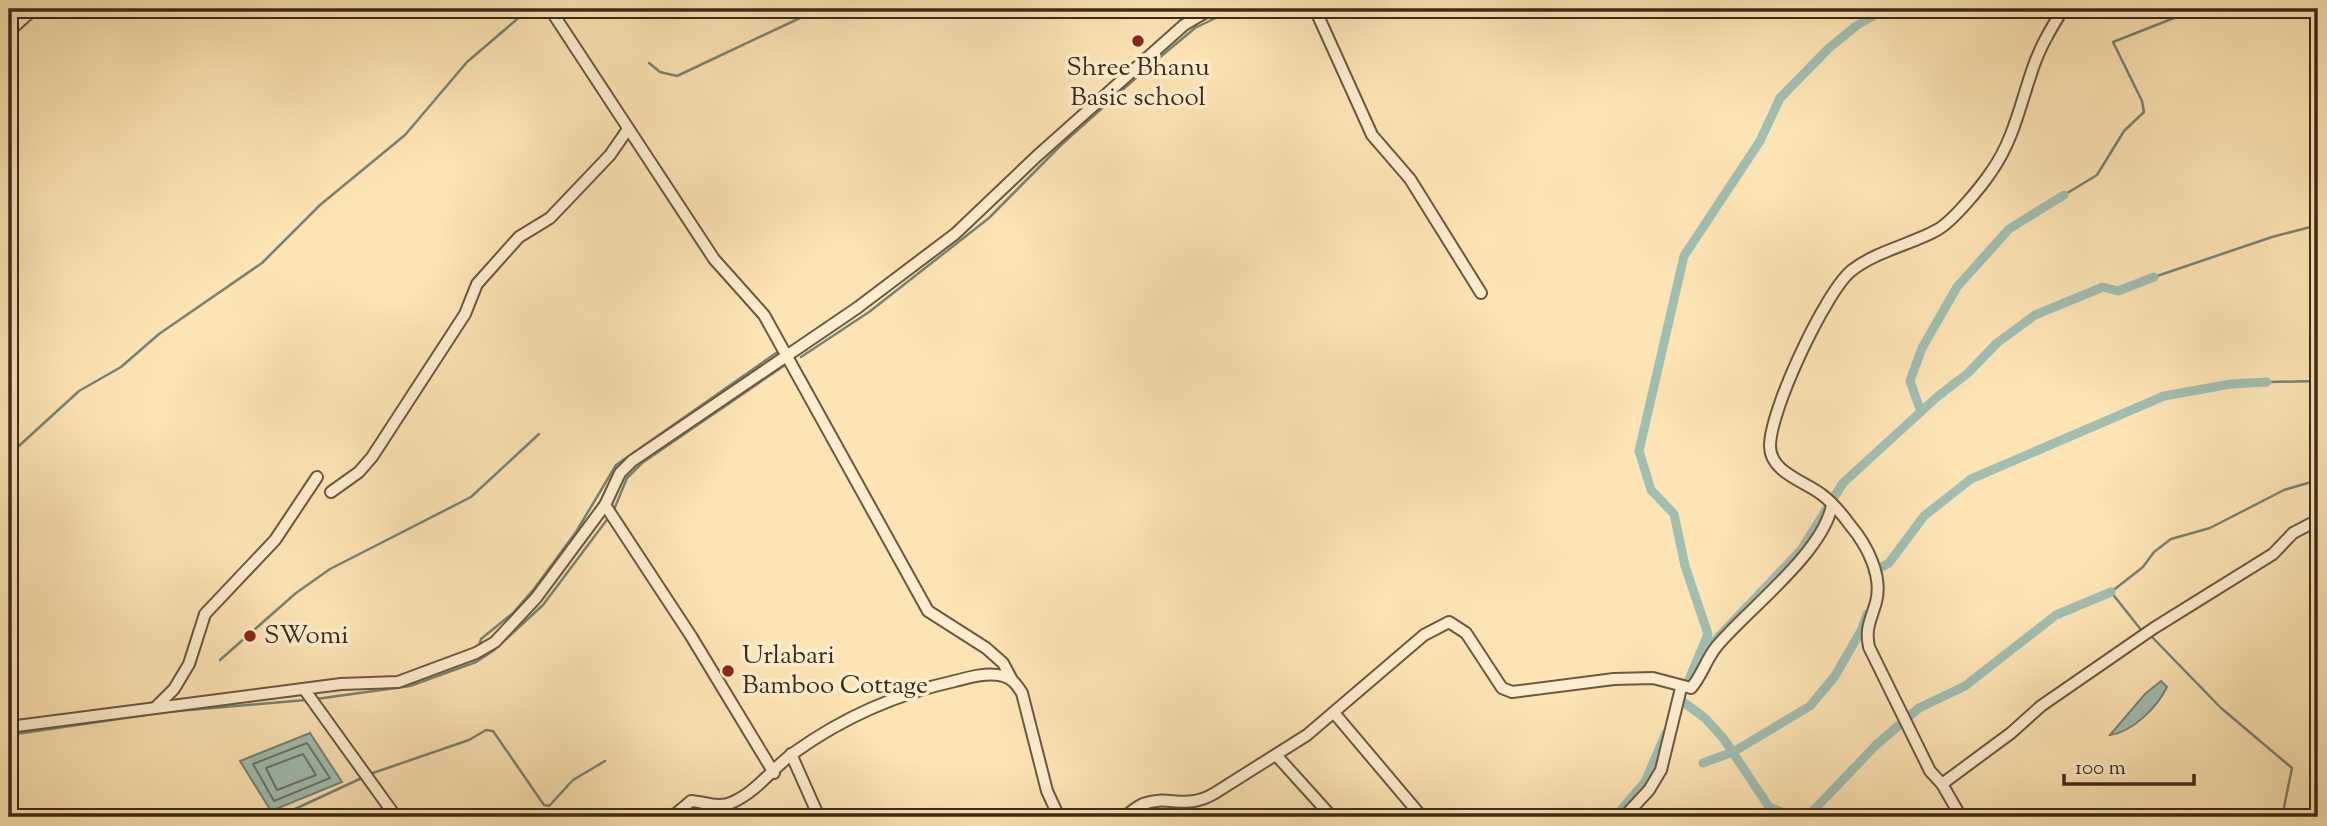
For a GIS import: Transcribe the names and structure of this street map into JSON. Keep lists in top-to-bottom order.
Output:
{
  "places": ["Shree Bhanu Basic school", "SWomi", "Urlabari Bamboo Cottage"],
  "scale_bar": "100 m"
}
